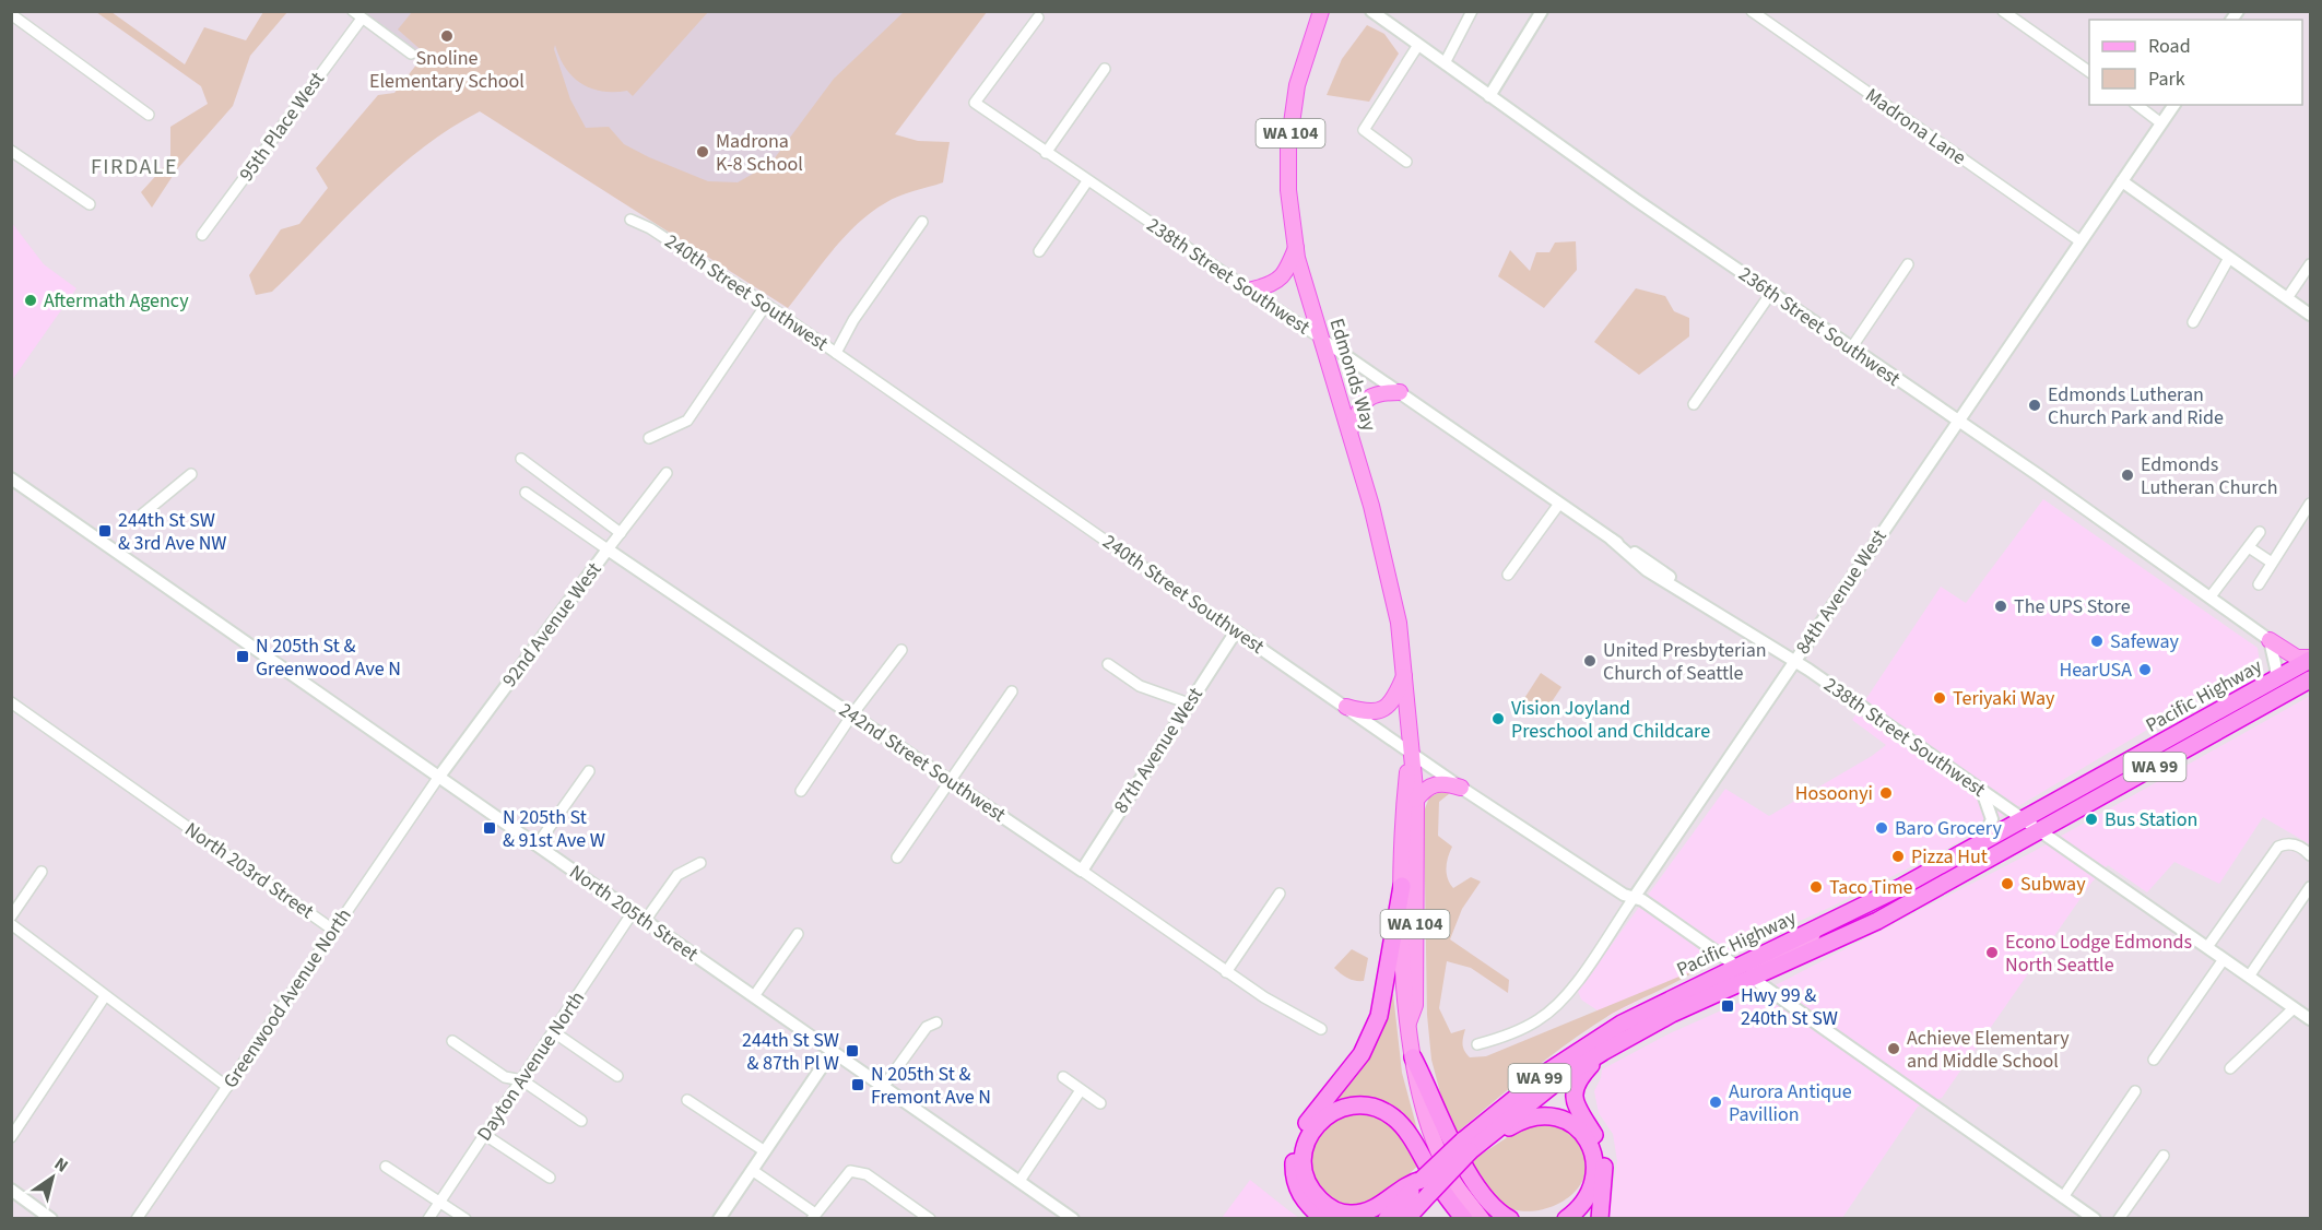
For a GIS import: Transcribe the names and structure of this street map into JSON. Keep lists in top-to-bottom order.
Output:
{
  "streets": {
    "highway": ["Pacific Highway", "WA 99"],
    "main road": ["WA 104", "Edmonds Way"],
    "street": [
      "95th Place West",
      "Madrona Lane",
      "238th Street Southwest",
      "240th Street Southwest",
      "236th Street Southwest",
      "84th Avenue West",
      "92nd Avenue West",
      "87th Avenue West",
      "242nd Street Southwest",
      "North 203rd Street",
      "North 205th Street",
      "Greenwood Avenue North",
      "Dayton Avenue North"
    ]
  },
  "crossings": [
    ["Madrona Lane", "84th Avenue West"],
    ["238th Street Southwest", "Edmonds Way"],
    ["238th Street Southwest", "84th Avenue West"],
    ["238th Street Southwest", "Pacific Highway"],
    ["240th Street Southwest", "Edmonds Way"],
    ["240th Street Southwest", "84th Avenue West"],
    ["240th Street Southwest", "Pacific Highway"],
    ["240th Street Southwest", "87th Avenue West"],
    ["236th Street Southwest", "84th Avenue West"],
    ["92nd Avenue West", "242nd Street Southwest"],
    ["92nd Avenue West", "North 205th Street"],
    ["92nd Avenue West", "Greenwood Avenue North"],
    ["87th Avenue West", "242nd Street Southwest"],
    ["North 203rd Street", "Greenwood Avenue North"],
    ["North 205th Street", "Greenwood Avenue North"],
    ["North 205th Street", "Dayton Avenue North"]
  ],
  "districts": ["FIRDALE"],
  "places": {
    "other": [
      "Snoline Elementary School",
      "Madrona K-8 School",
      "Aftermath Agency",
      "Edmonds Lutheran Church Park and Ride",
      "Edmonds Lutheran Church",
      "The UPS Store",
      "Safeway",
      "United Presbyterian Church of Seattle",
      "HearUSA",
      "Teriyaki Way",
      "Vision Joyland Preschool and Childcare",
      "Hosoonyi",
      "Bus Station",
      "Baro Grocery",
      "Pizza Hut",
      "Subway",
      "Taco Time",
      "Econo Lodge Edmonds North Seattle",
      "Achieve Elementary and Middle School",
      "Aurora Antique Pavillion"
    ],
    "transit": [
      "244th St SW & 3rd Ave NW",
      "N 205th St & Greenwood Ave N",
      "N 205th St & 91st Ave W",
      "Hwy 99 & 240th St SW",
      "244th St SW & 87th Pl W",
      "N 205th St & Fremont Ave N"
    ]
  },
  "legend": ["Road", "Park"],
  "north": "top right"
}
